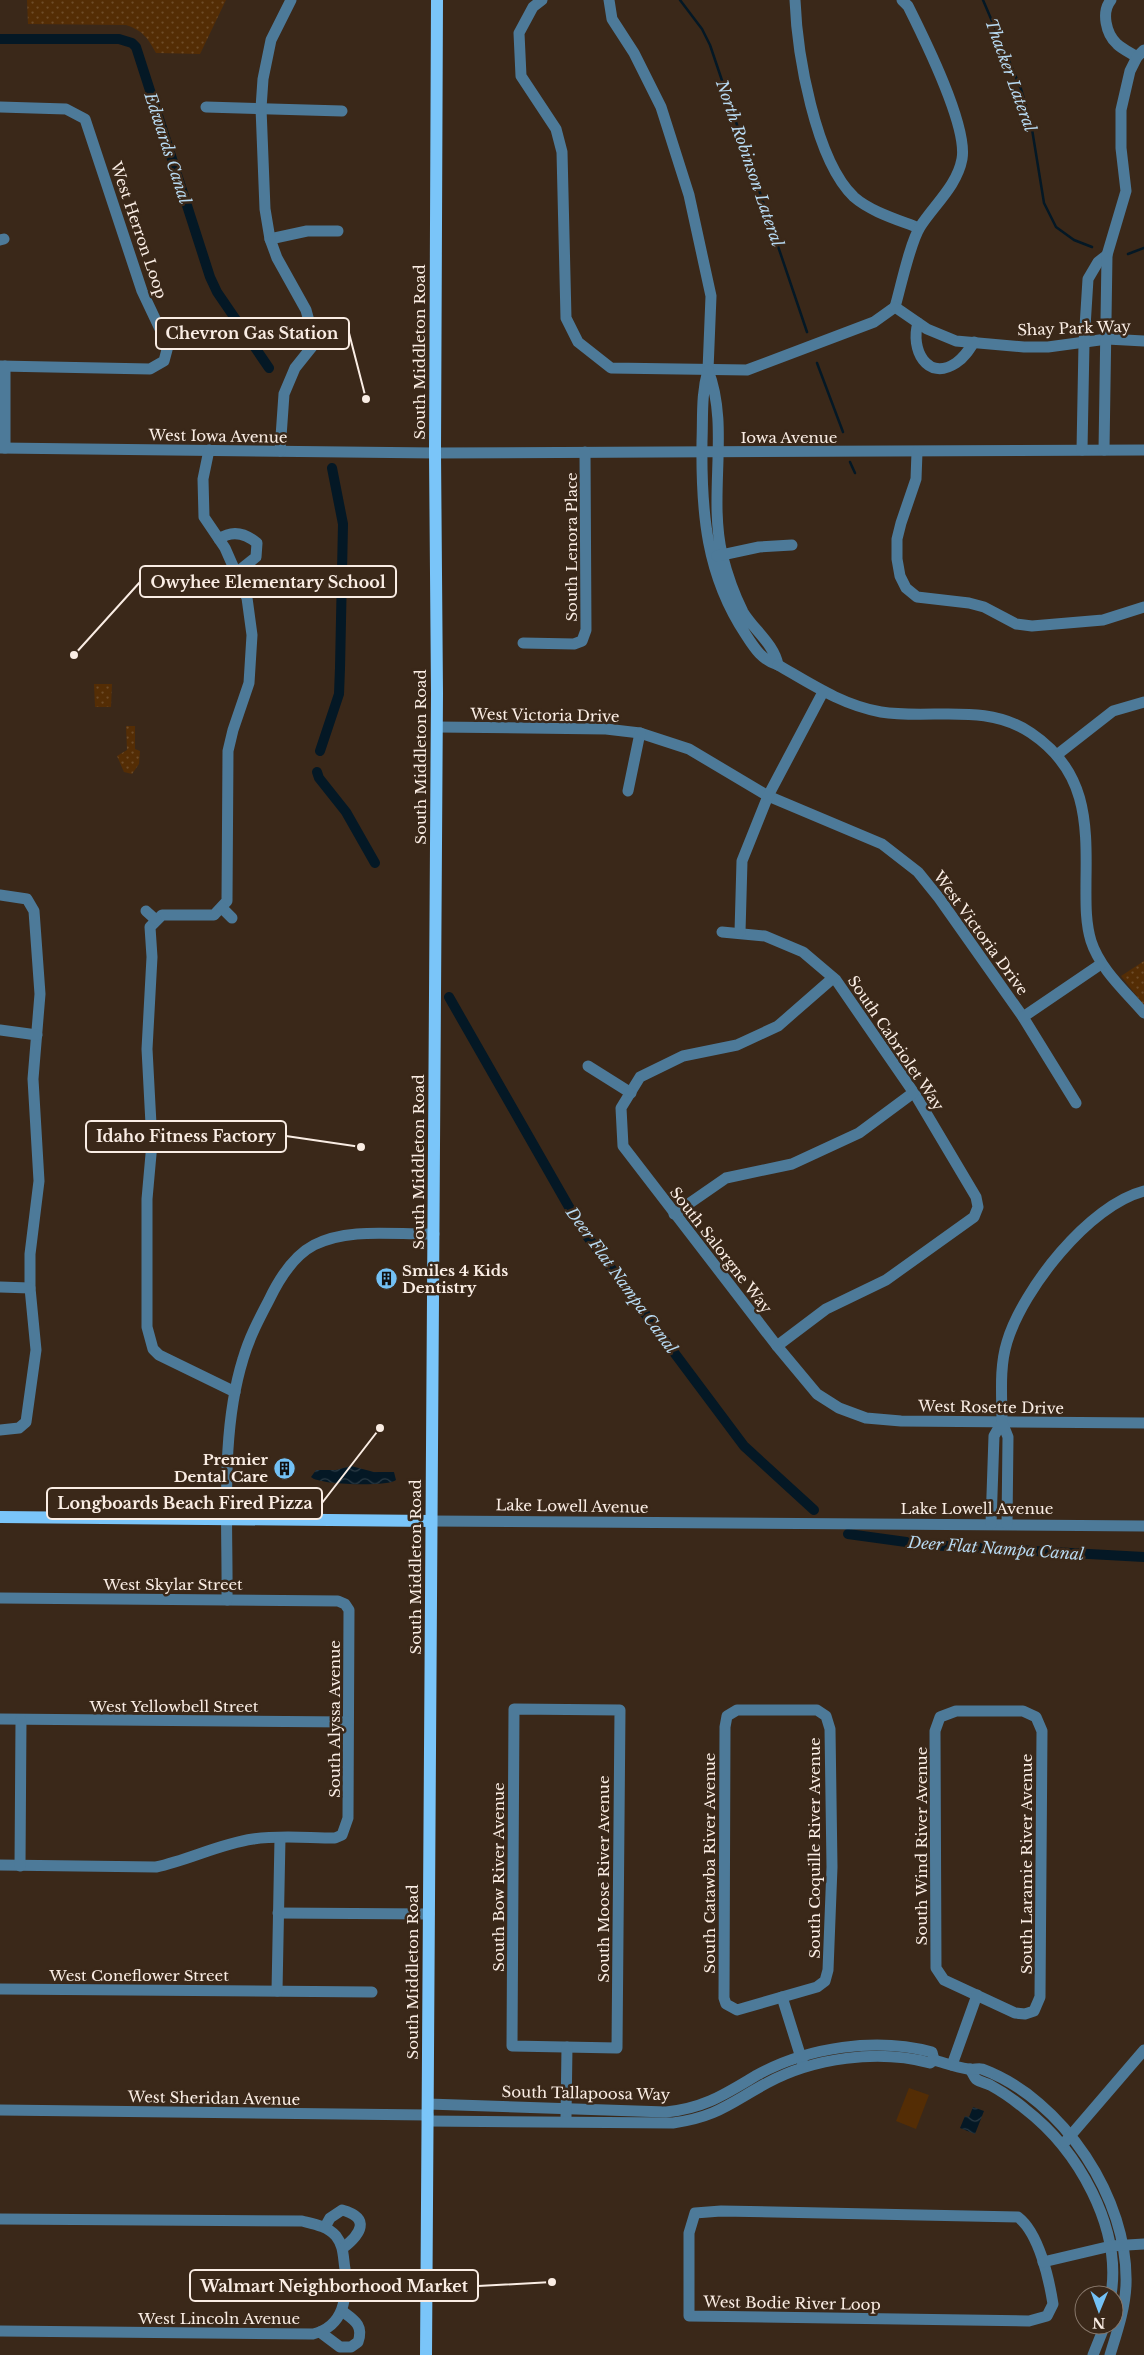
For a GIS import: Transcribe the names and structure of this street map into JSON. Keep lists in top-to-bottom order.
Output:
{
  "streets": {
    "main road": ["South Middleton Road", "Lake Lowell Avenue"],
    "street": [
      "West Herron Loop",
      "Shay Park Way",
      "West Iowa Avenue",
      "Iowa Avenue",
      "South Lenora Place",
      "West Victoria Drive",
      "South Cabriolet Way",
      "South Salorgne Way",
      "West Rosette Drive",
      "West Skylar Street",
      "West Yellowbell Street",
      "South Alyssa Avenue",
      "South Wind River Avenue",
      "South Coquille River Avenue",
      "South Catawba River Avenue",
      "South Laramie River Avenue",
      "South Bow River Avenue",
      "South Moose River Avenue",
      "West Coneflower Street",
      "South Tallapoosa Way",
      "West Sheridan Avenue",
      "West Bodie River Loop",
      "West Lincoln Avenue"
    ]
  },
  "crossings": [
    ["South Middleton Road", "West Iowa Avenue"],
    ["South Middleton Road", "Iowa Avenue"],
    ["South Middleton Road", "West Victoria Drive"],
    ["South Middleton Road", "Lake Lowell Avenue"],
    ["South Middleton Road", "South Tallapoosa Way"],
    ["South Middleton Road", "West Sheridan Avenue"],
    ["West Iowa Avenue", "Iowa Avenue"],
    ["Iowa Avenue", "South Lenora Place"],
    ["South Cabriolet Way", "South Salorgne Way"],
    ["South Salorgne Way", "West Rosette Drive"],
    ["West Skylar Street", "South Alyssa Avenue"],
    ["West Yellowbell Street", "South Alyssa Avenue"],
    ["South Wind River Avenue", "South Laramie River Avenue"],
    ["South Coquille River Avenue", "South Catawba River Avenue"],
    ["South Bow River Avenue", "South Moose River Avenue"],
    ["South Tallapoosa Way", "West Sheridan Avenue"]
  ],
  "water": [
    "Thacker Lateral",
    "Edwards Canal",
    "North Robinson Lateral",
    "Deer Flat Nampa Canal"
  ],
  "places": {
    "other": [
      "Chevron Gas Station",
      "Owyhee Elementary School",
      "Idaho Fitness Factory",
      "Longboards Beach Fired Pizza",
      "Walmart Neighborhood Market"
    ],
    "building": ["Smiles 4 Kids Dentistry", "Premier Dental Care"]
  },
  "north": "bottom"
}
